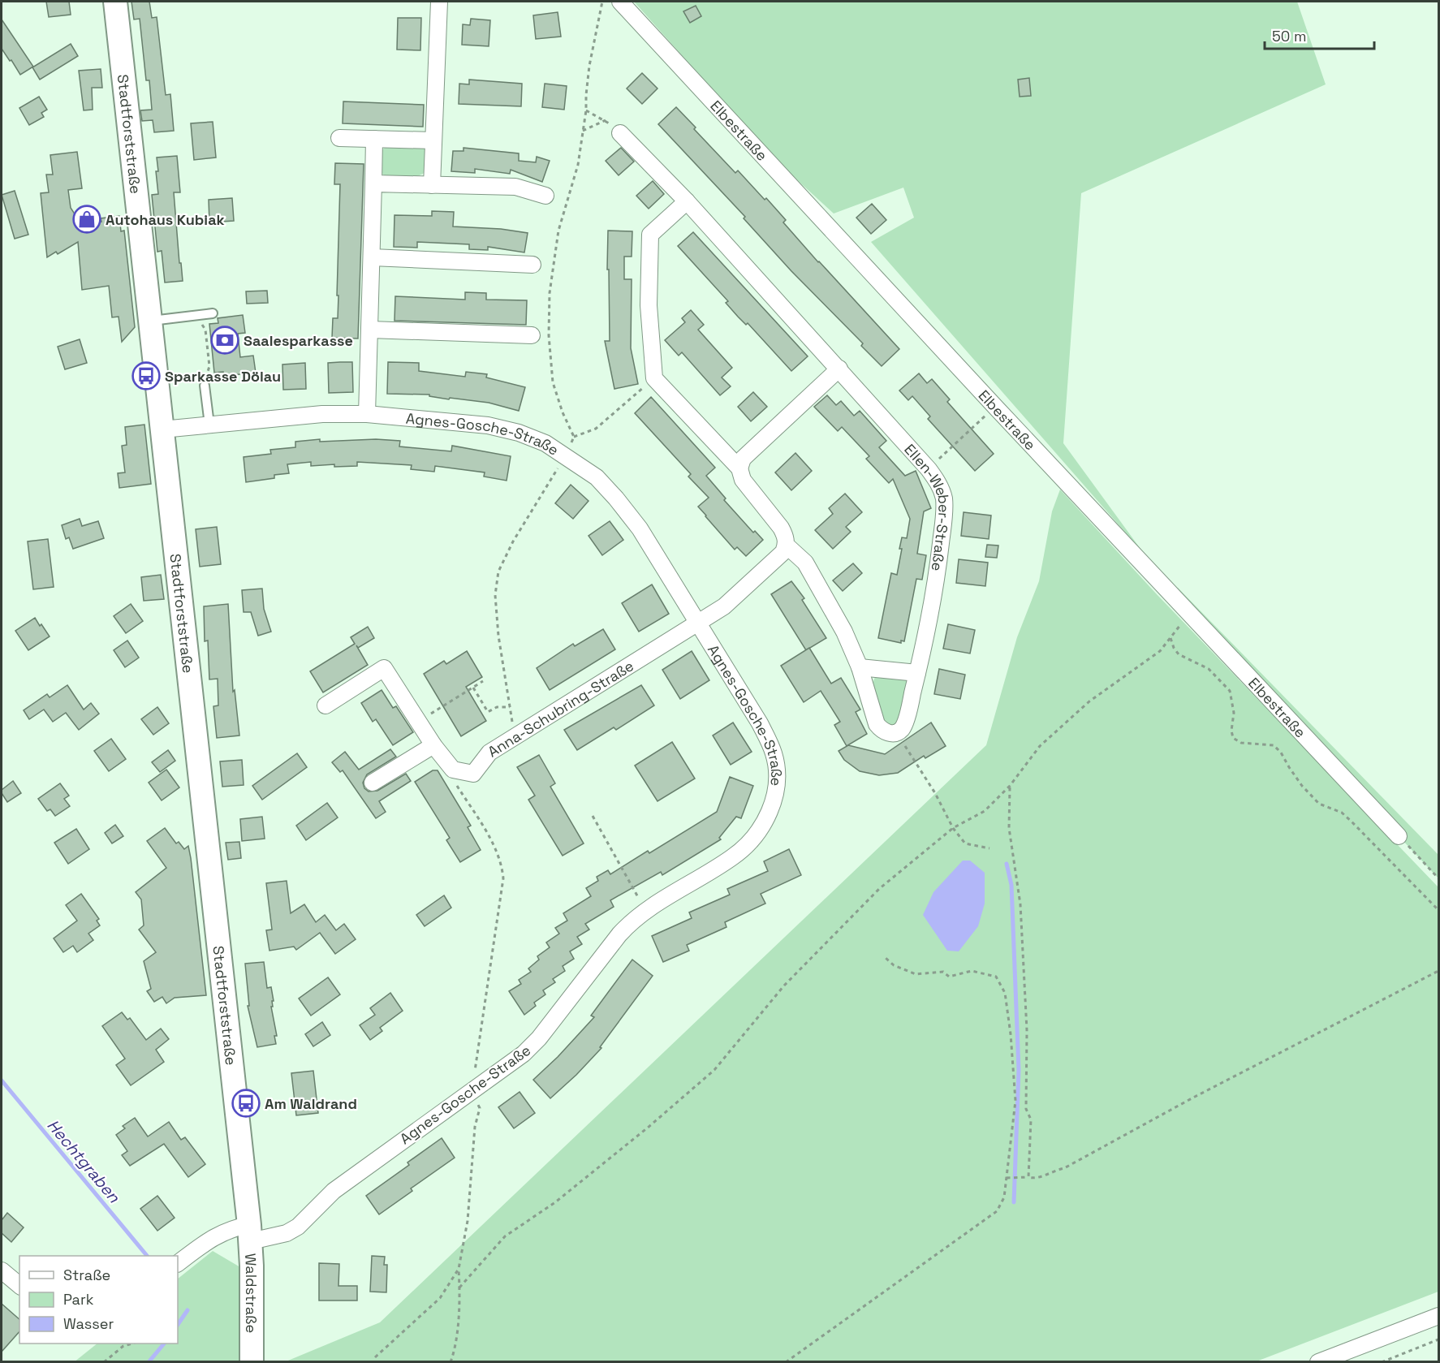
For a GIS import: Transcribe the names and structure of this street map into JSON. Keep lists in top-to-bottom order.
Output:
{
  "streets": {
    "main road": ["Stadtforststraße", "Waldstraße"],
    "street": [
      "Elbestraße",
      "Agnes-Gosche-Straße",
      "Ellen-Weber-Straße",
      "Anna-Schubring-Straße"
    ]
  },
  "crossings": [
    ["Stadtforststraße", "Agnes-Gosche-Straße"],
    ["Stadtforststraße", "Waldstraße"],
    ["Agnes-Gosche-Straße", "Anna-Schubring-Straße"],
    ["Agnes-Gosche-Straße", "Waldstraße"]
  ],
  "water": ["Hechtgraben"],
  "places": {
    "shop": ["Autohaus Kubiak"],
    "bank": ["Saalesparkasse"],
    "bus stop": ["Sparkasse Dölau", "Am Waldrand"]
  },
  "legend": ["Straße", "Park", "Wasser"],
  "scale_bar": "50 m"
}
